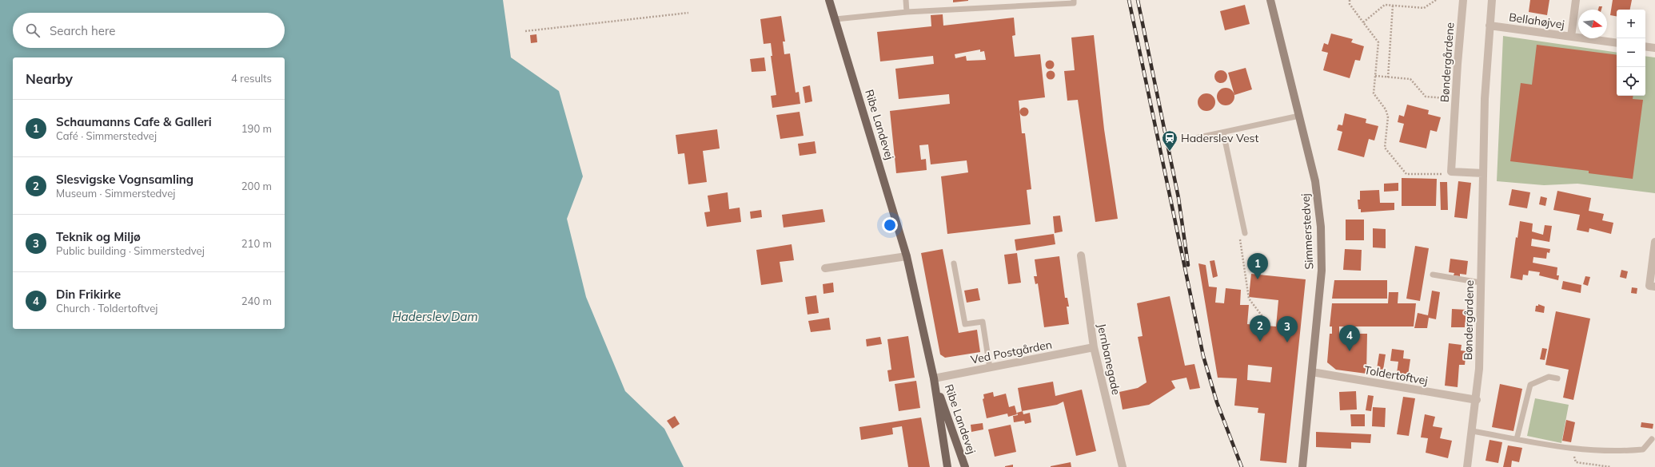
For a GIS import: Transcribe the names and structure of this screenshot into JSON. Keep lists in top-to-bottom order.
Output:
{
  "streets": {
    "main road": ["Ribe Landevej"],
    "street": [
      "Bellahøjvej",
      "Bøndergårdene",
      "Simmerstedvej",
      "Ved Postgården",
      "Jernbanegade",
      "Toldertoftvej"
    ]
  },
  "crossings": [
    ["Bellahøjvej", "Bøndergårdene"],
    ["Bøndergårdene", "Toldertoftvej"],
    ["Ribe Landevej", "Ved Postgården"],
    ["Simmerstedvej", "Toldertoftvej"],
    ["Ved Postgården", "Jernbanegade"]
  ],
  "water": ["Haderslev Dam"],
  "places": {
    "station": ["Haderslev Vest"]
  },
  "north": "right",
  "page": {
    "map_buttons": ["+", "−"],
    "search": "Search here",
    "heading": ["Nearby", "4 results"],
    "list": [
      {
        "mark": "1",
        "name": "Schaumanns Cafe & Galleri",
        "note": "Café · Simmerstedvej",
        "value": "190 m"
      },
      {
        "mark": "2",
        "name": "Slesvigske Vognsamling",
        "note": "Museum · Simmerstedvej",
        "value": "200 m"
      },
      {
        "mark": "3",
        "name": "Teknik og Miljø",
        "note": "Public building · Simmerstedvej",
        "value": "210 m"
      },
      {
        "mark": "4",
        "name": "Din Frikirke",
        "note": "Church · Toldertoftvej",
        "value": "240 m"
      }
    ],
    "pins": [
      "1",
      "2",
      "3",
      "4"
    ]
  }
}
